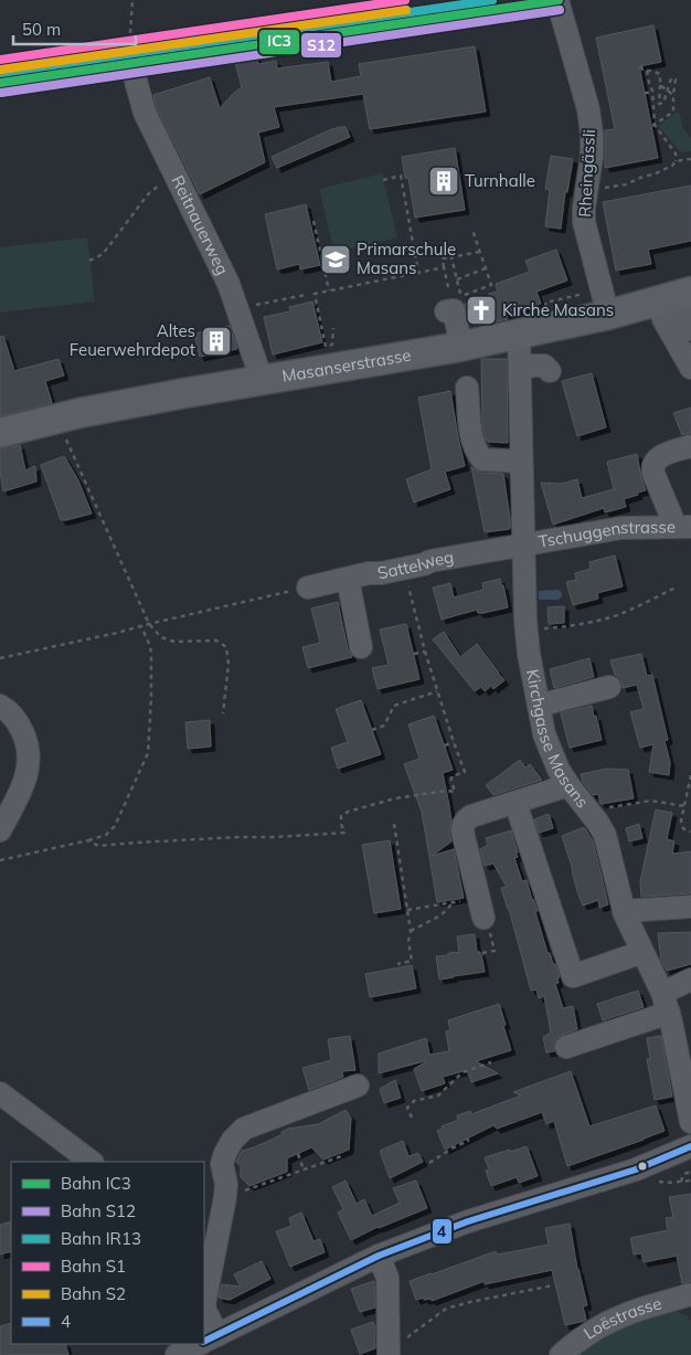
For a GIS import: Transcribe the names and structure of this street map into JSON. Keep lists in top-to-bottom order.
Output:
{
  "streets": {
    "main road": ["Masanserstrasse"],
    "street": [
      "Rheingässli",
      "Reitnauerweg",
      "Tschuggenstrasse",
      "Sattelweg",
      "Kirchgasse Masans",
      "Loëstrasse"
    ]
  },
  "crossings": [
    ["Rheingässli", "Masanserstrasse"],
    ["Reitnauerweg", "Masanserstrasse"],
    ["Masanserstrasse", "Kirchgasse Masans"],
    ["Tschuggenstrasse", "Sattelweg"],
    ["Tschuggenstrasse", "Kirchgasse Masans"],
    ["Sattelweg", "Kirchgasse Masans"]
  ],
  "places": {
    "building": ["Turnhalle", "Altes Feuerwehrdepot"],
    "school or university": ["Primarschule Masans"],
    "church": ["Kirche Masans"]
  },
  "lines": [
    "rail line IC3",
    "rail line IR13",
    "rail line S1",
    "rail line S12",
    "rail line S2",
    "transit line 4"
  ],
  "legend": [
    "Bahn IC3",
    "Bahn S12",
    "Bahn IR13",
    "Bahn S1",
    "Bahn S2",
    "4"
  ],
  "scale_bar": "50 m"
}
